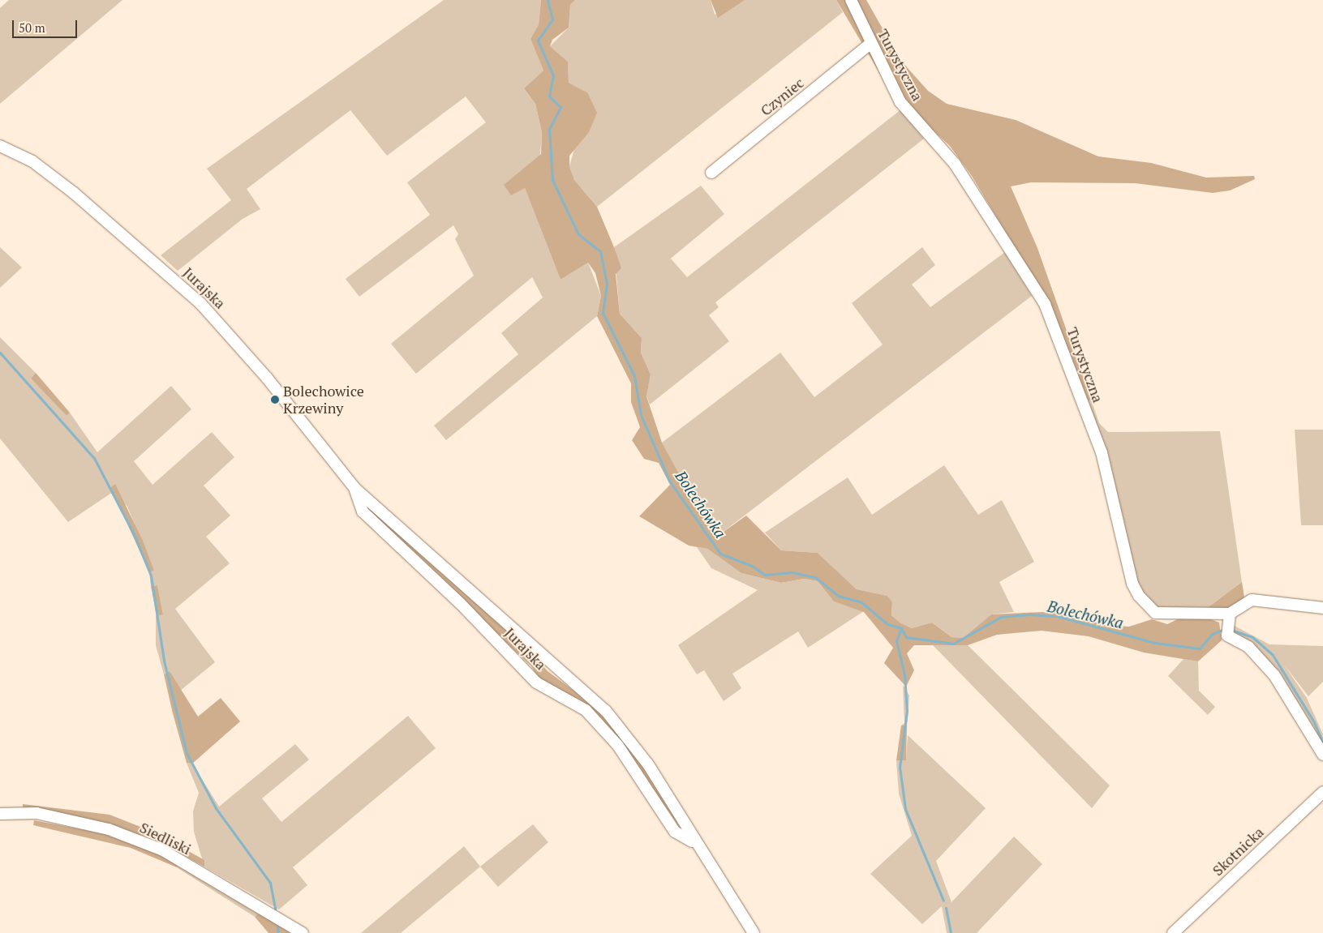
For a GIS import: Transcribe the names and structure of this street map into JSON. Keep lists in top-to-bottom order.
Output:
{
  "streets": {
    "street": [
      "Turystyczna",
      "Czyniec",
      "Jurajska",
      "Siedliski",
      "Skotnicka"
    ]
  },
  "crossings": [
    ["Turystyczna", "Czyniec"]
  ],
  "water": ["Bolechówka"],
  "places": ["Bolechowice Krzewiny"],
  "scale_bar": "50 m"
}
